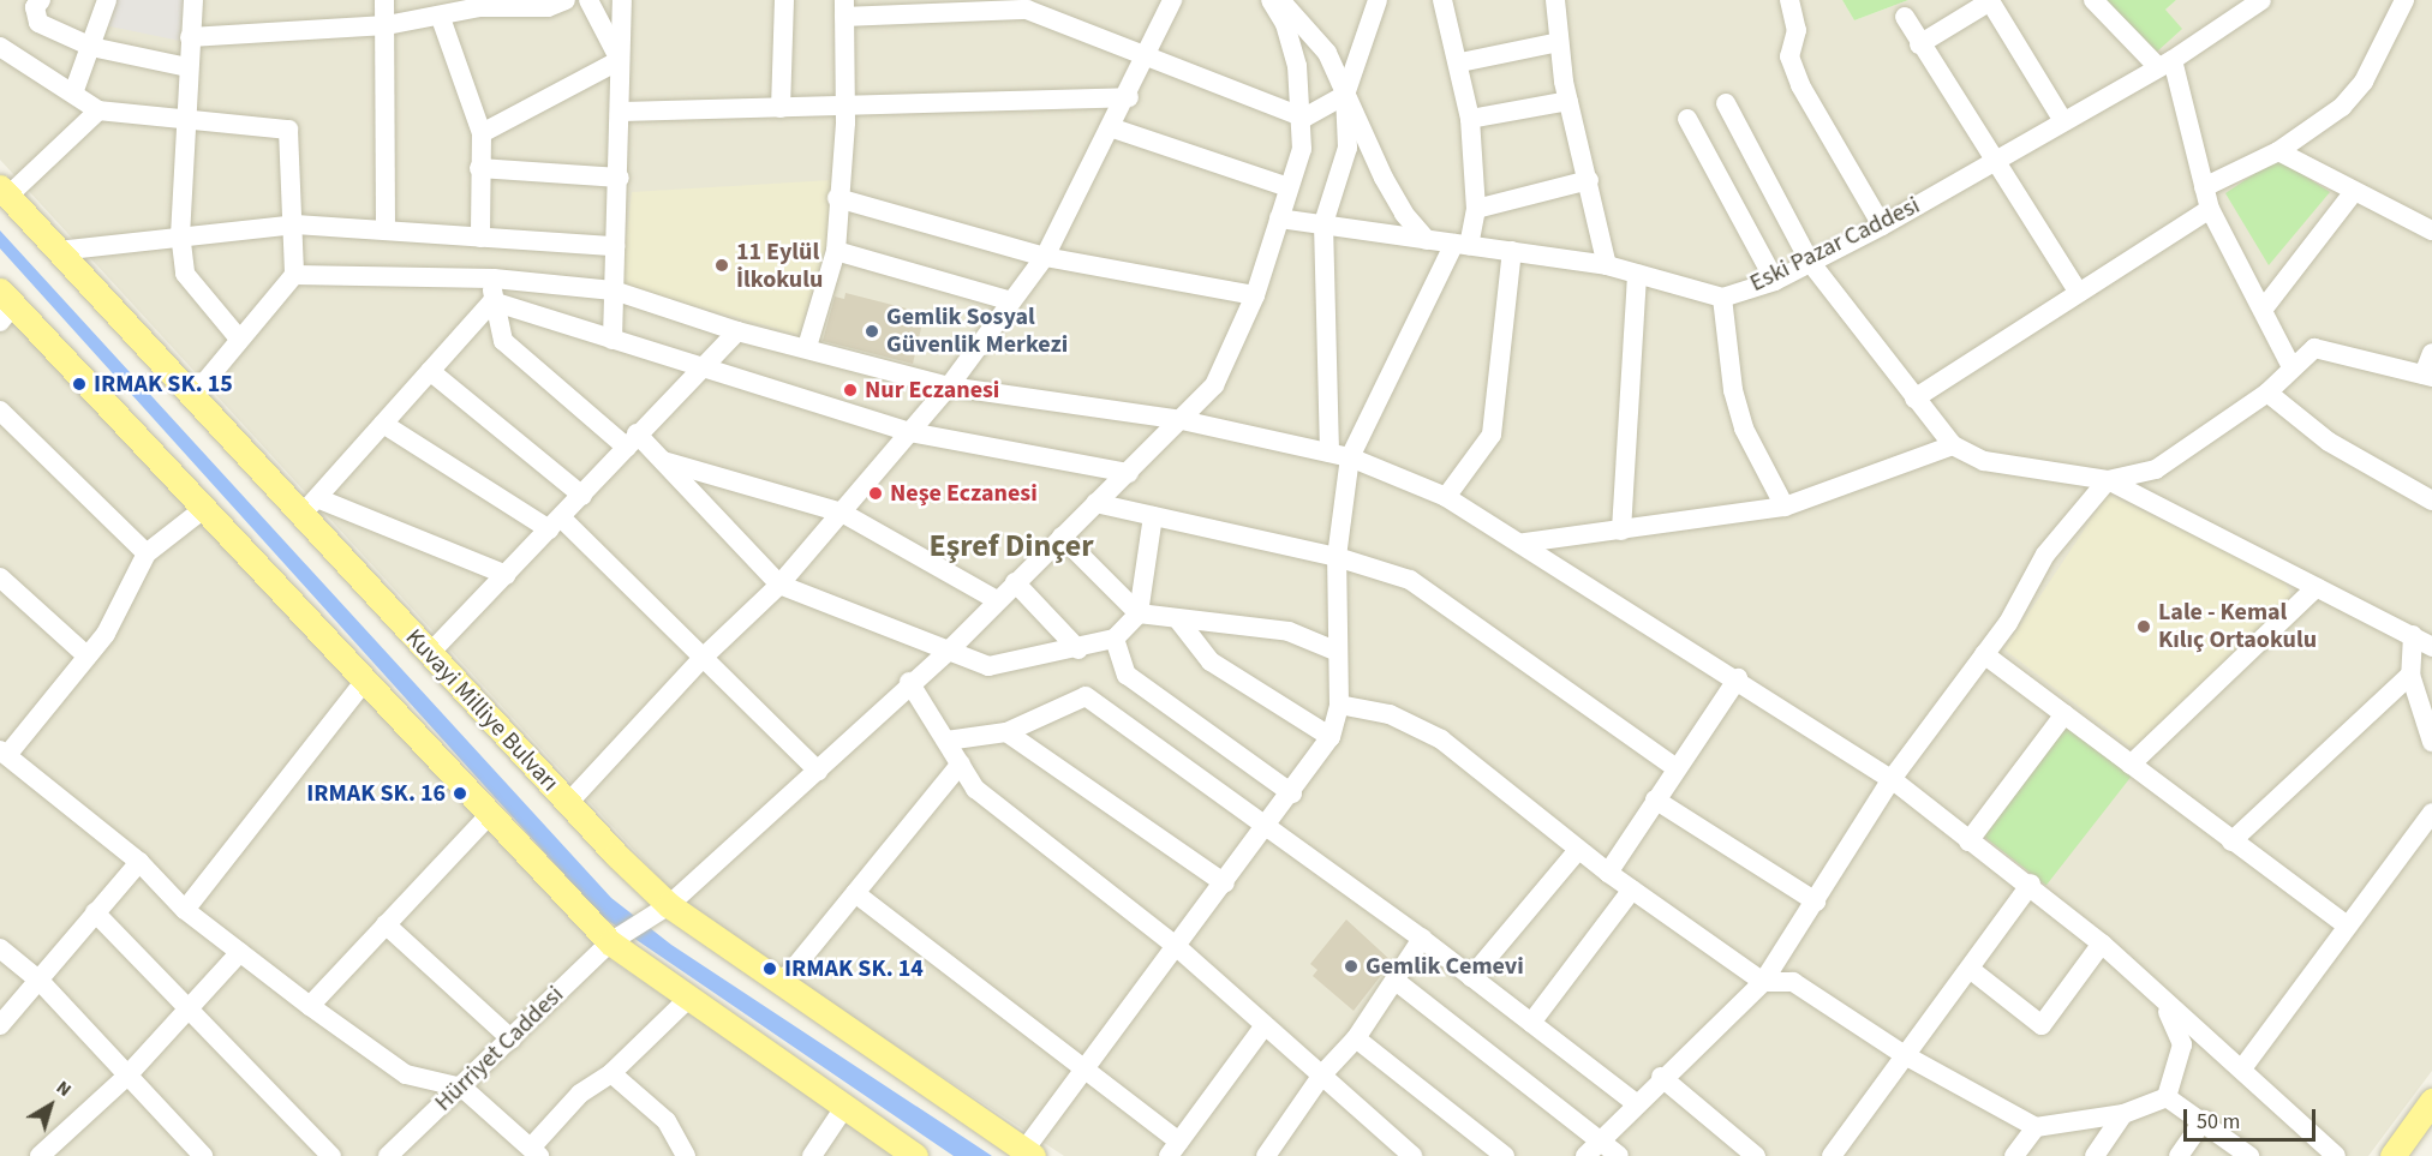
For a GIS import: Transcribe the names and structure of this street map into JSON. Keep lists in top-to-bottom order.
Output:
{
  "streets": {
    "main road": ["Kuvayi Milliye Bulvarı"],
    "street": ["Eski Pazar Caddesi", "Hürriyet Caddesi"]
  },
  "crossings": [
    ["Eski Pazar Caddesi", "Hürriyet Caddesi"],
    ["Kuvayi Milliye Bulvarı", "Hürriyet Caddesi"]
  ],
  "districts": ["Eşref Dinçer"],
  "places": [
    "11 Eylül İlkokulu",
    "Gemlik Sosyal Güvenlik Merkezi",
    "IRMAK SK. 15",
    "Nur Eczanesi",
    "Neşe Eczanesi",
    "Lale - Kemal Kılıç Ortaokulu",
    "IRMAK SK. 16",
    "Gemlik Cemevi",
    "IRMAK SK. 14"
  ],
  "scale_bar": "50 m",
  "north": "top right"
}
